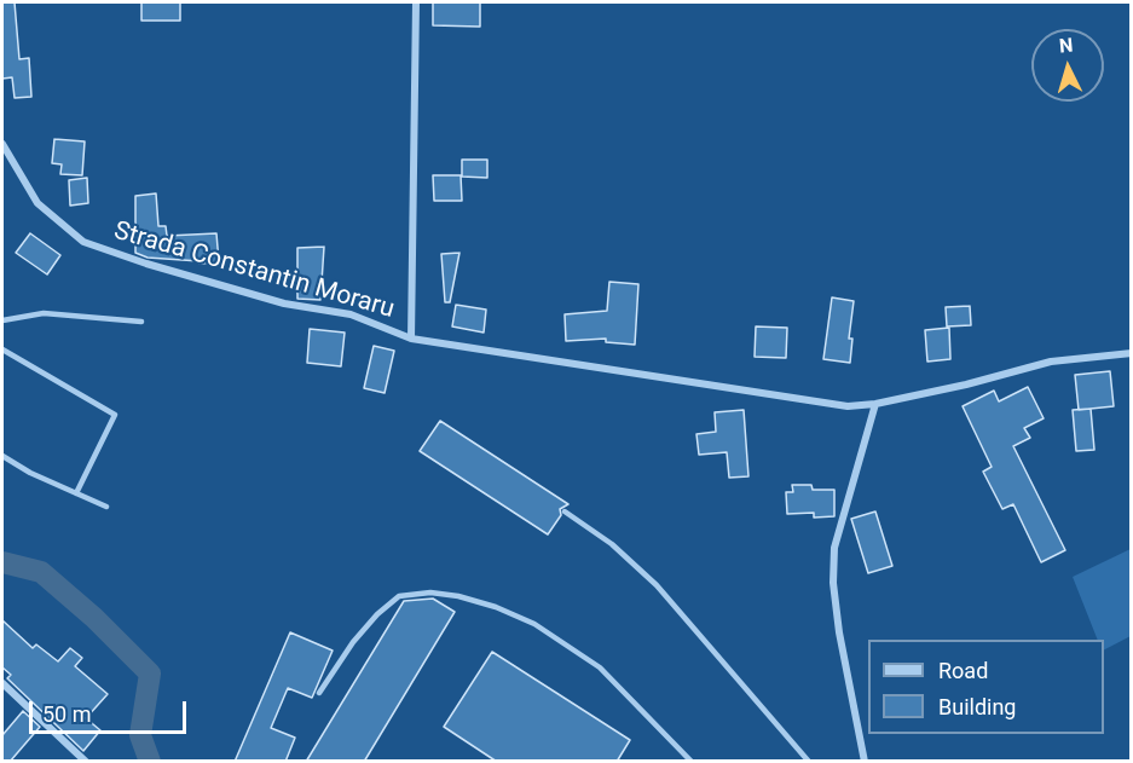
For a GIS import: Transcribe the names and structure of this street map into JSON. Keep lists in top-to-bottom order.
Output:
{
  "streets": {
    "street": ["Strada Constantin Moraru"]
  },
  "legend": ["Road", "Building"],
  "scale_bar": "50 m",
  "north": "top"
}
